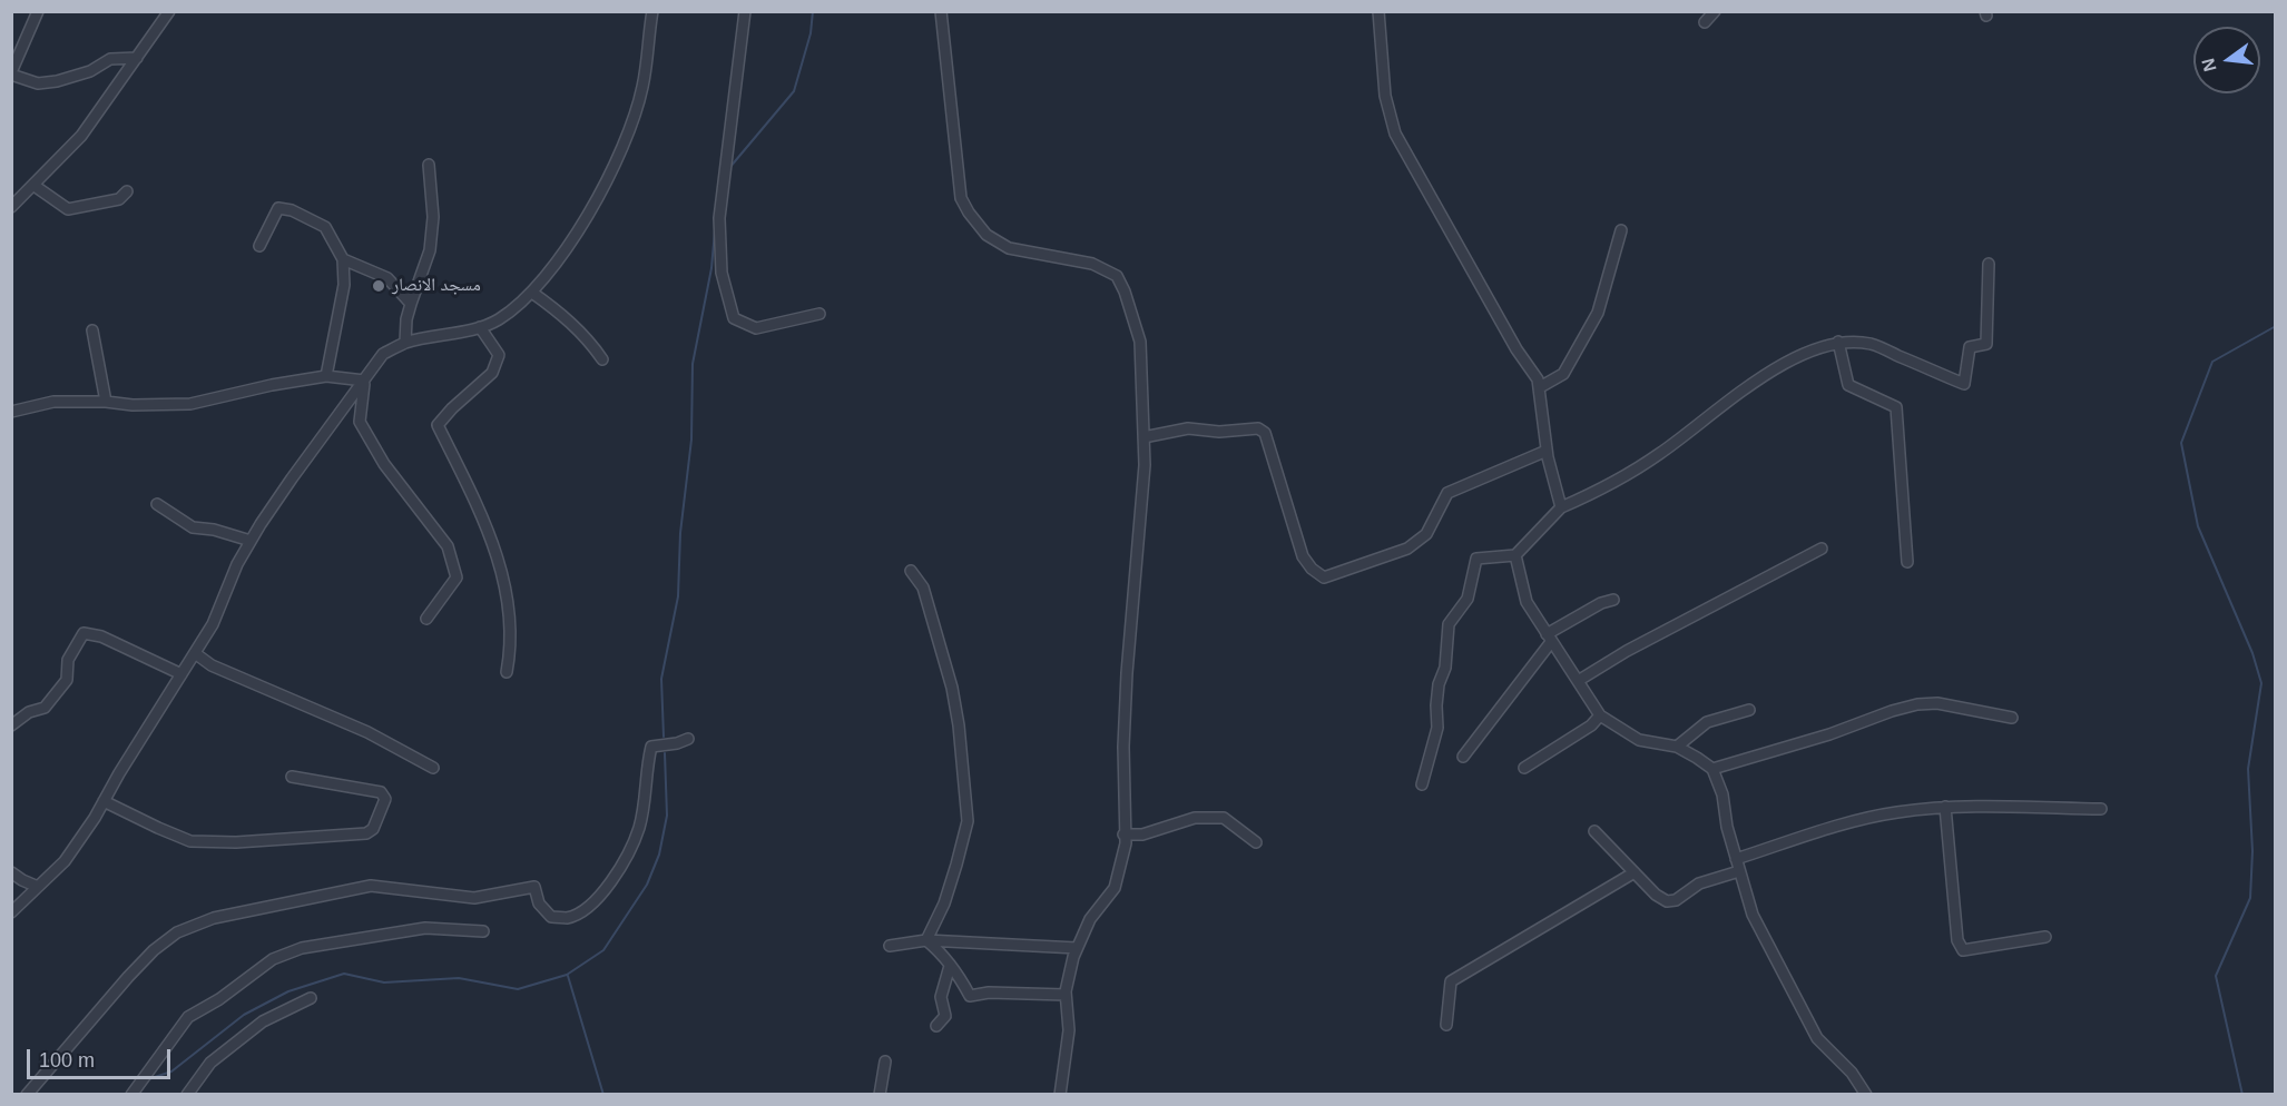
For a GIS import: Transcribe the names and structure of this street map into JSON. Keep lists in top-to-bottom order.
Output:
{
  "places": ["مسجد الانصار"],
  "scale_bar": "100 m",
  "north": "left"
}
